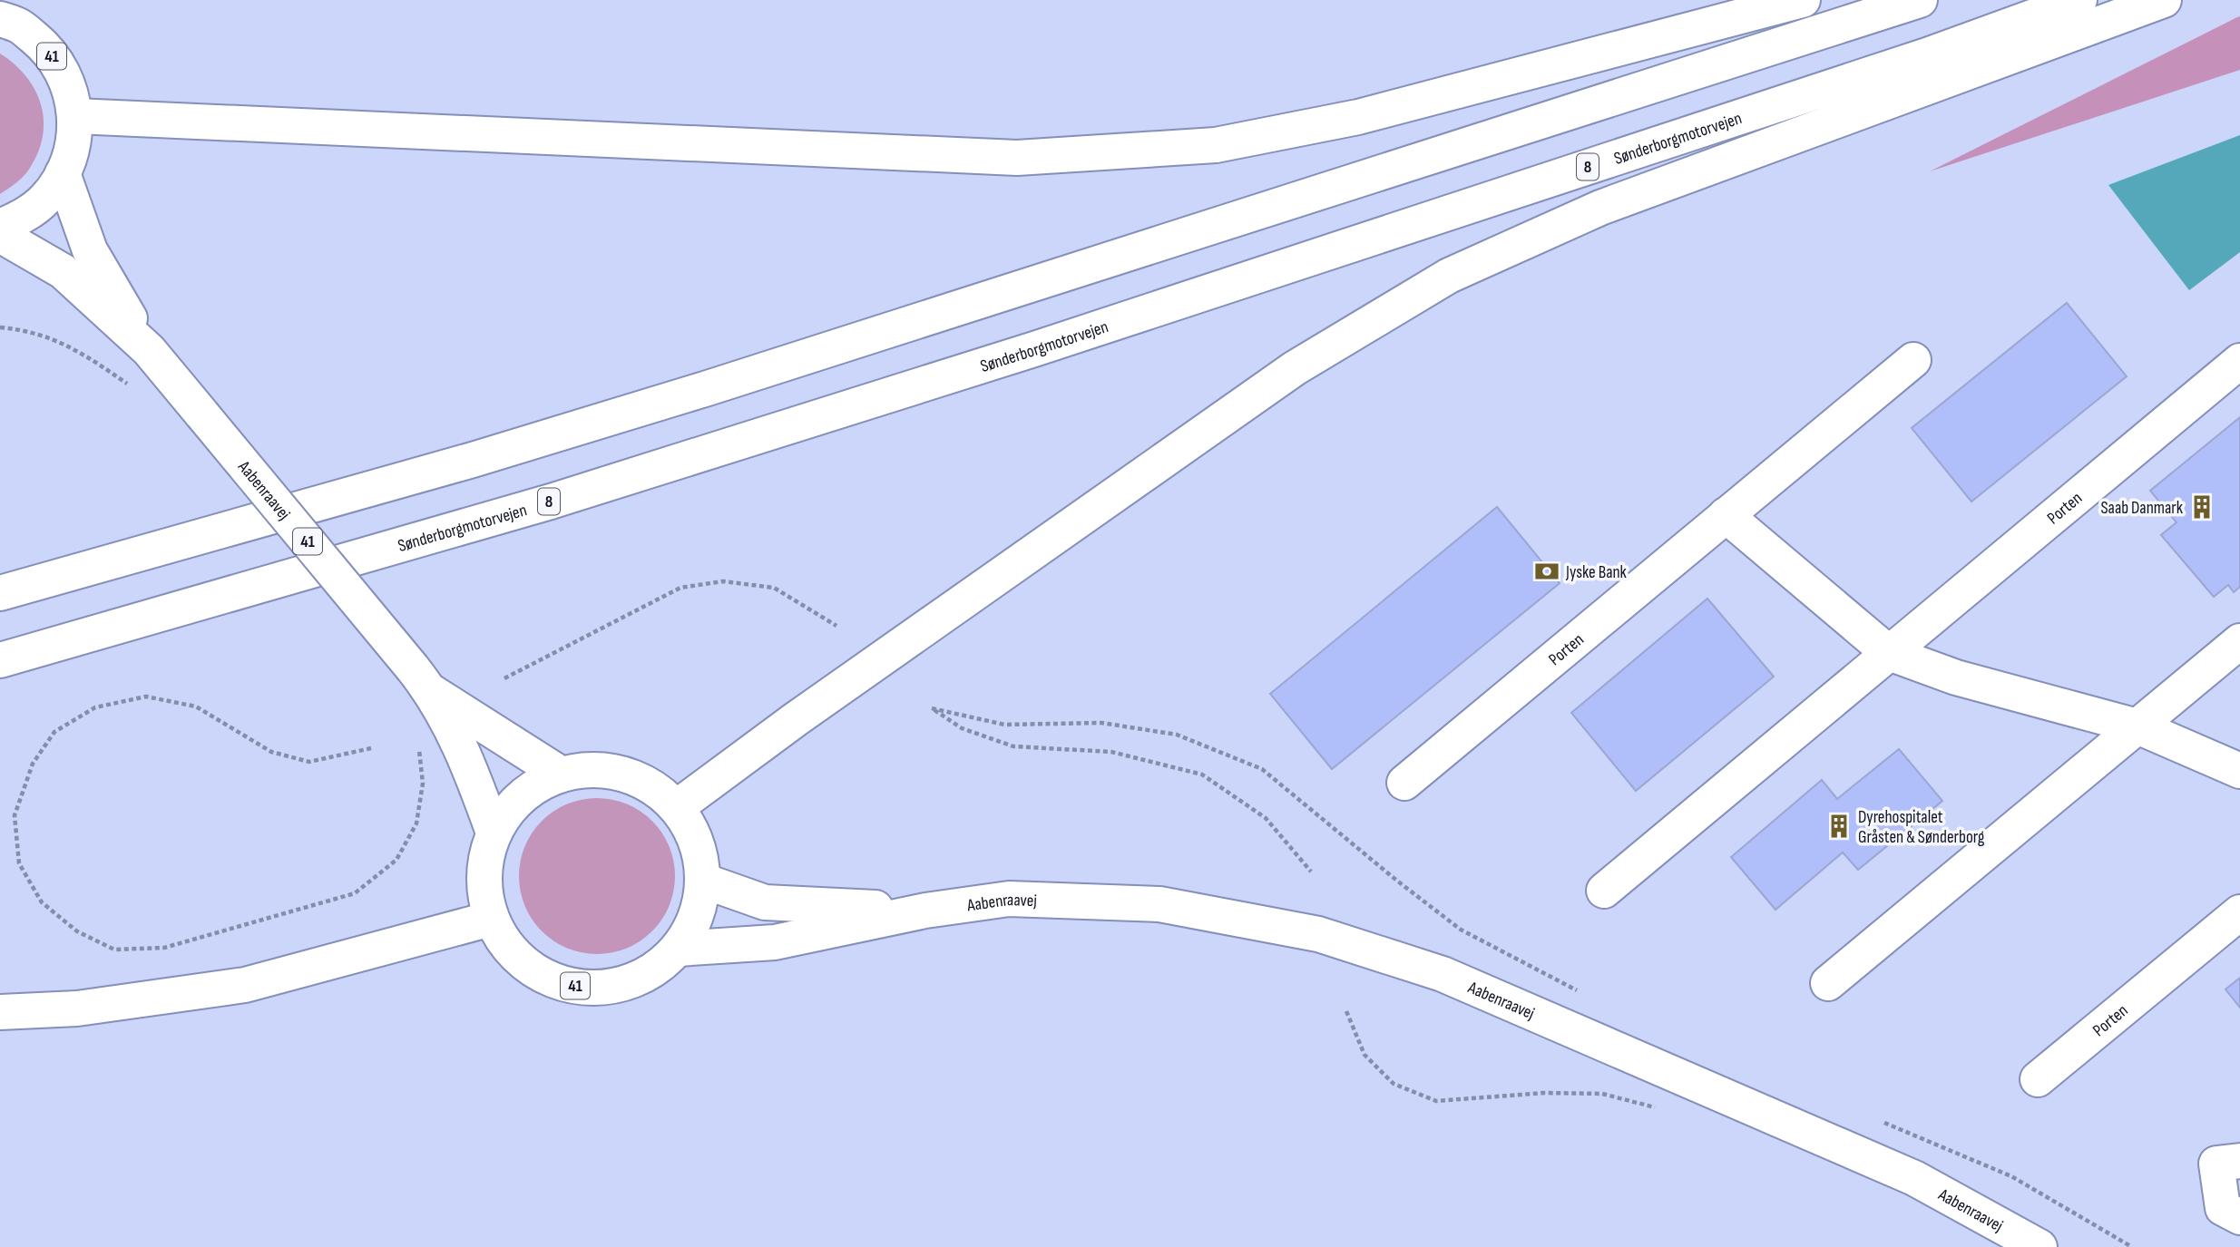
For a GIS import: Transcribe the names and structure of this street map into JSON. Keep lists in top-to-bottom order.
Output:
{
  "streets": {
    "main road": [
      "41",
      "Sønderborgmotorvejen",
      "8",
      "Aabenraavej",
      "Porten"
    ]
  },
  "crossings": [
    ["41", "Aabenraavej"]
  ],
  "places": {
    "building": ["Saab Danmark", "Dyrehospitalet Gråsten & Sønderborg"],
    "bank": ["Jyske Bank"]
  }
}
